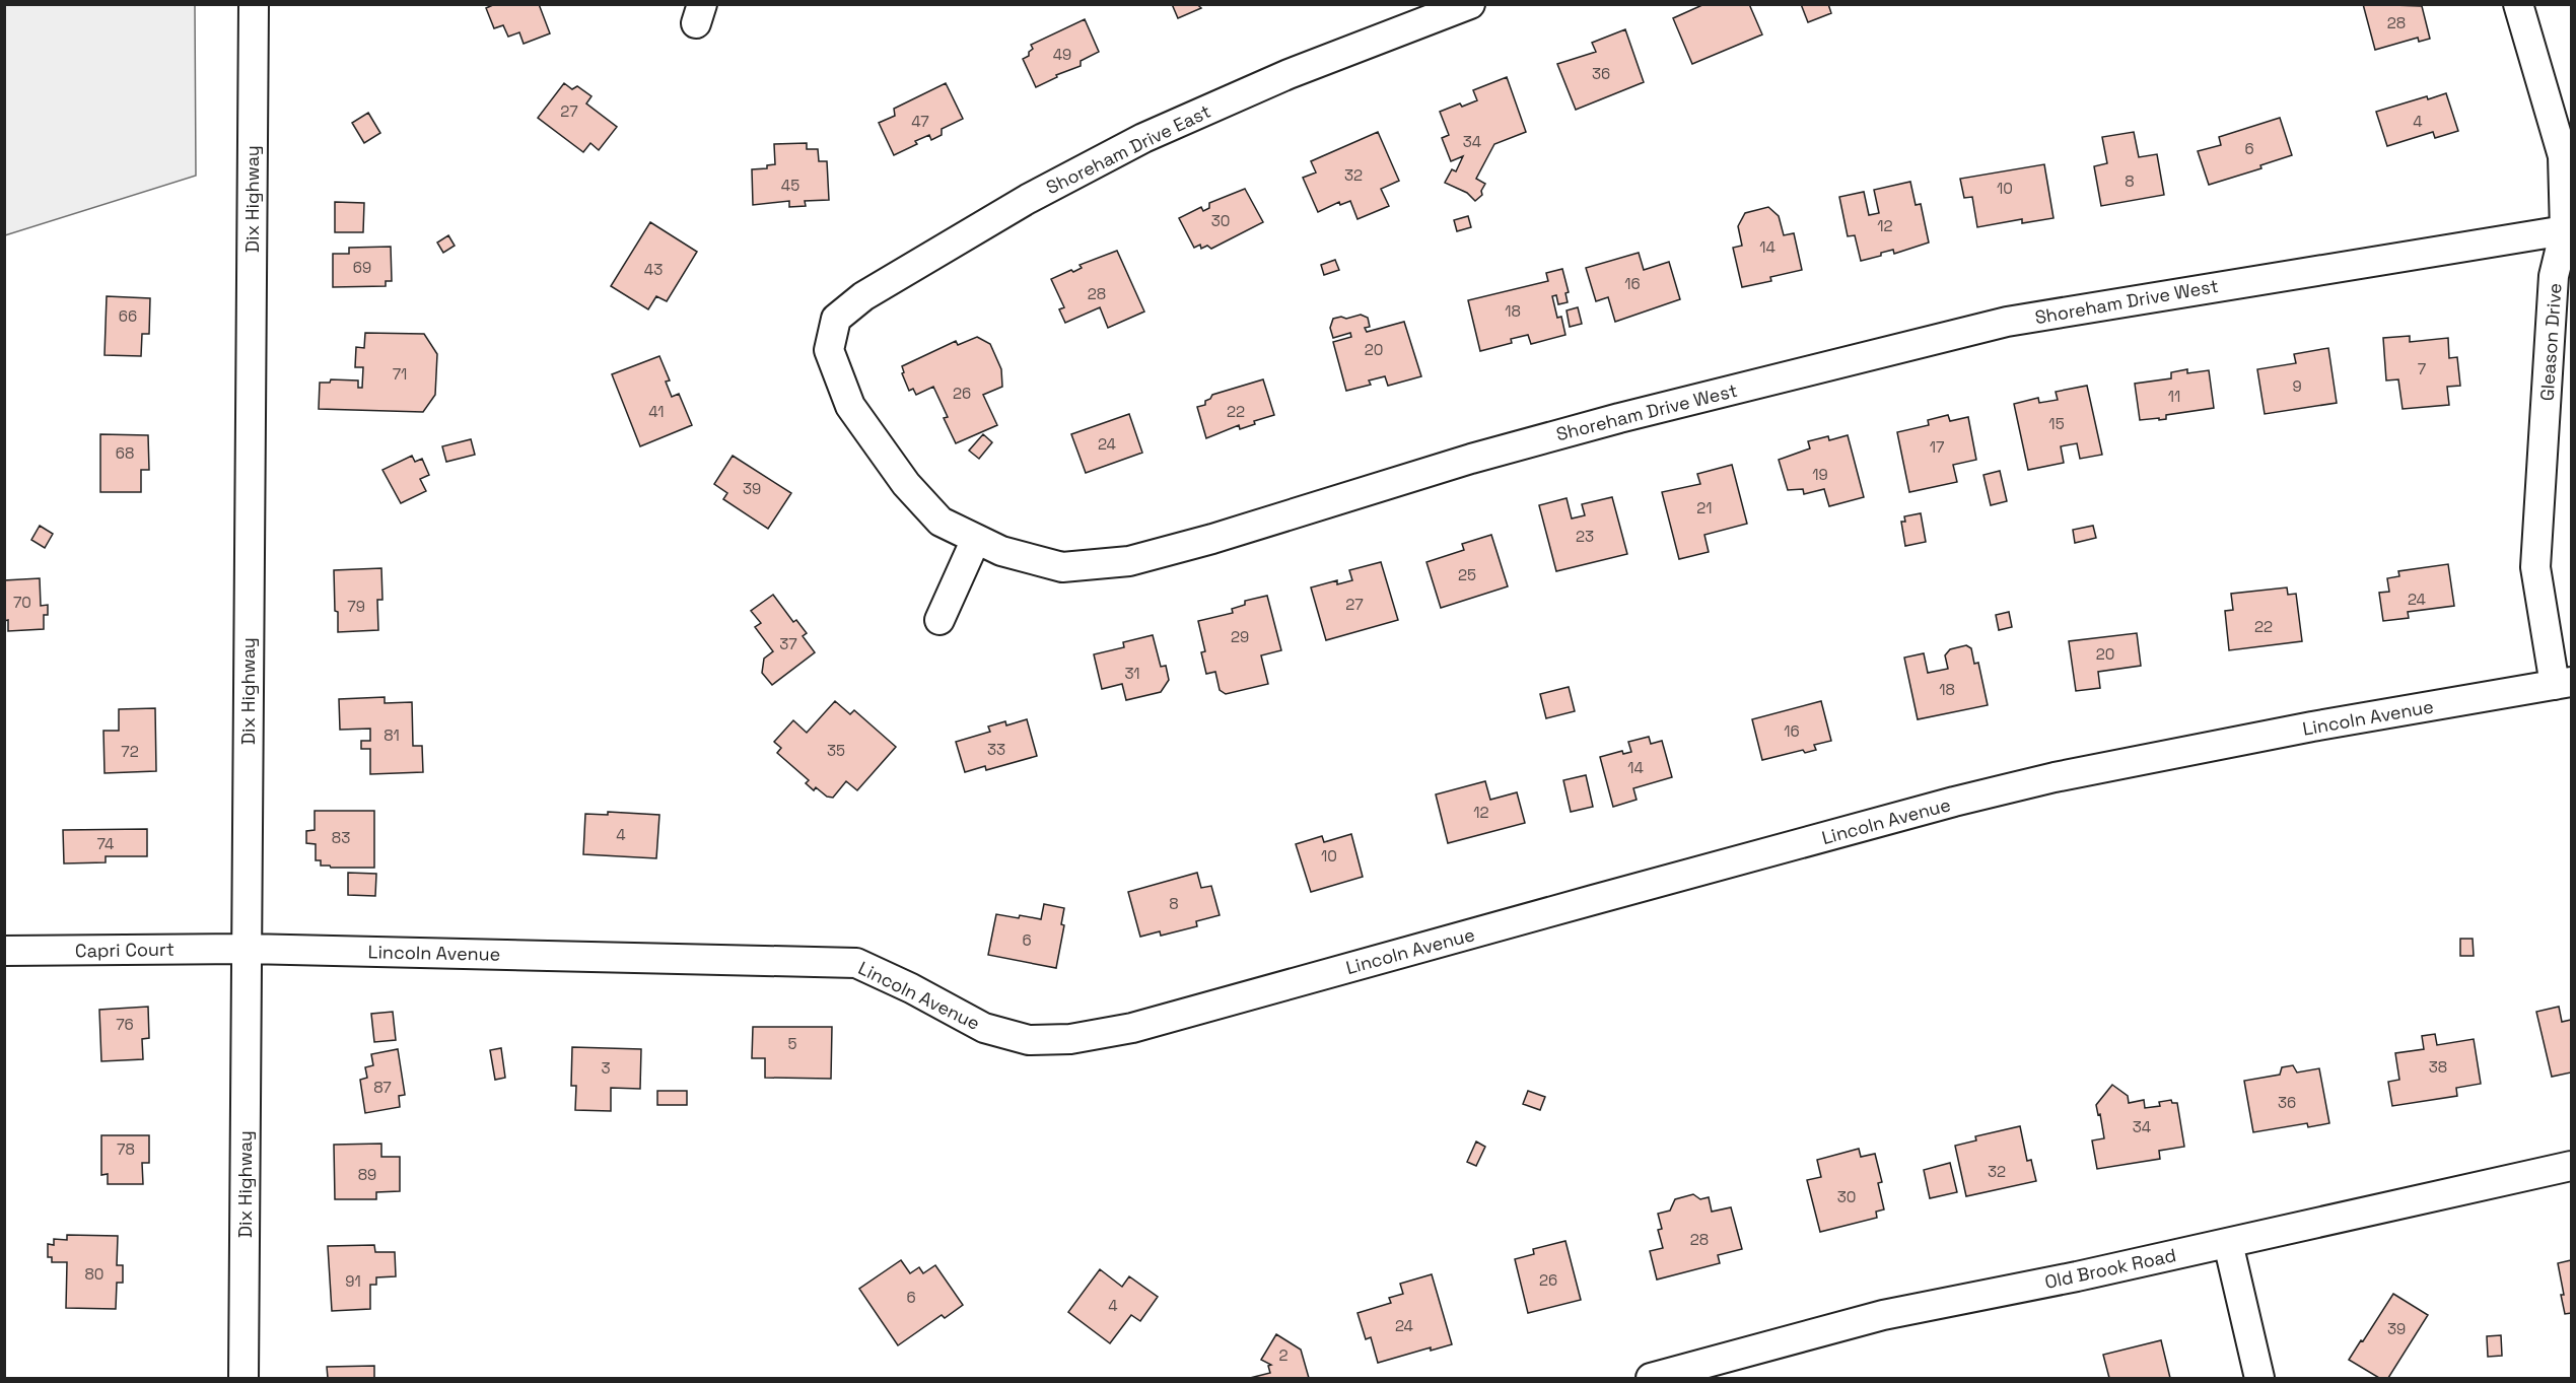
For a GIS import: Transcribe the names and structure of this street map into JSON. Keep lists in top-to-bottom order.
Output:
{
  "streets": {
    "street": [
      "Shoreham Drive East",
      "Dix Highway",
      "Shoreham Drive West",
      "Gleason Drive",
      "Lincoln Avenue",
      "Capri Court",
      "Old Brook Road"
    ]
  },
  "crossings": [
    ["Shoreham Drive East", "Shoreham Drive West"],
    ["Dix Highway", "Lincoln Avenue"],
    ["Dix Highway", "Capri Court"],
    ["Shoreham Drive West", "Gleason Drive"],
    ["Gleason Drive", "Lincoln Avenue"],
    ["Lincoln Avenue", "Capri Court"]
  ],
  "house_numbers": [
    "28",
    "49",
    "36",
    "27",
    "47",
    "4",
    "34",
    "6",
    "32",
    "8",
    "45",
    "10",
    "30",
    "12",
    "14",
    "69",
    "43",
    "16",
    "28",
    "18",
    "66",
    "20",
    "7",
    "71",
    "9",
    "26",
    "11",
    "41",
    "22",
    "15",
    "24",
    "17",
    "68",
    "19",
    "39",
    "21",
    "23",
    "25",
    "24",
    "70",
    "27",
    "79",
    "22",
    "29",
    "37",
    "20",
    "31",
    "18",
    "16",
    "81",
    "33",
    "35",
    "72",
    "14",
    "12",
    "4",
    "83",
    "74",
    "10",
    "8",
    "6",
    "76",
    "5",
    "38",
    "3",
    "87",
    "36",
    "34",
    "78",
    "32",
    "89",
    "30",
    "28",
    "80",
    "26",
    "91",
    "6",
    "4",
    "24",
    "39",
    "2"
  ]
}
